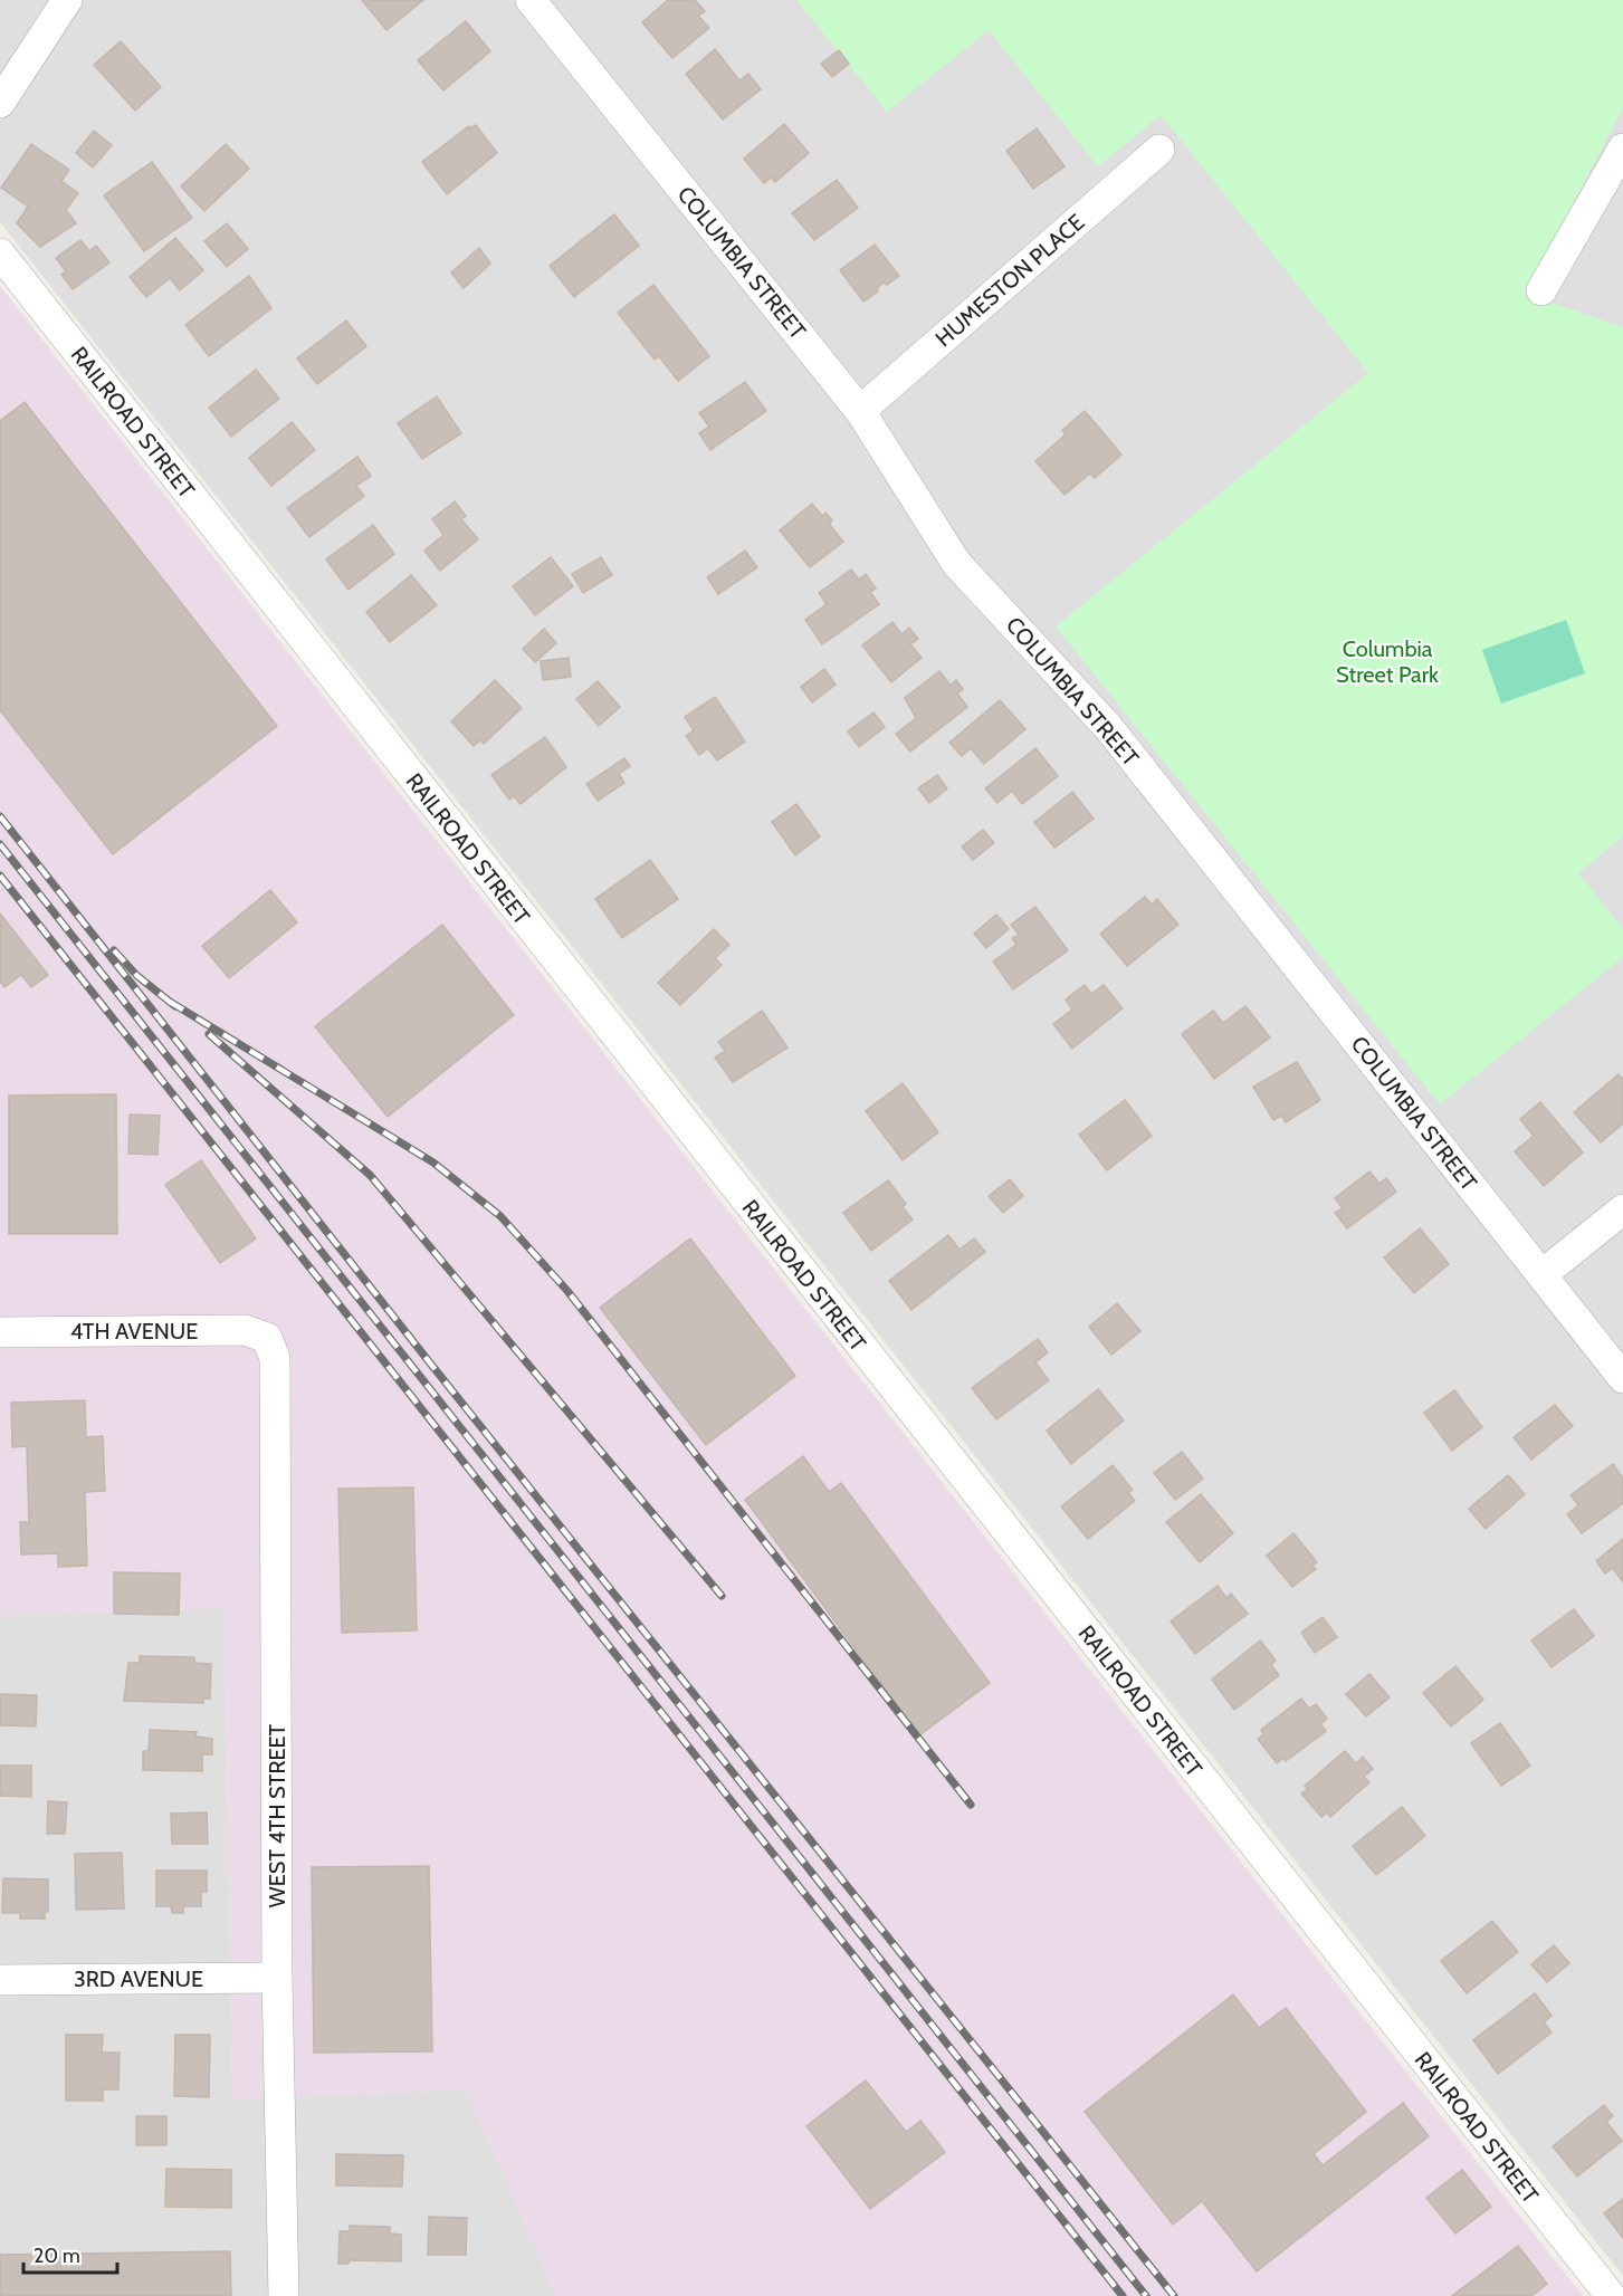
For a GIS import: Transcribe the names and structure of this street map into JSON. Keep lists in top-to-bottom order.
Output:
{
  "streets": {
    "street": [
      "COLUMBIA STREET",
      "HUMESTON PLACE",
      "RAILROAD STREET",
      "4TH AVENUE",
      "WEST 4TH STREET",
      "3RD AVENUE"
    ]
  },
  "crossings": [
    ["COLUMBIA STREET", "HUMESTON PLACE"],
    ["4TH AVENUE", "WEST 4TH STREET"],
    ["WEST 4TH STREET", "3RD AVENUE"]
  ],
  "parks": ["Columbia Street Park"],
  "scale_bar": "20 m"
}
